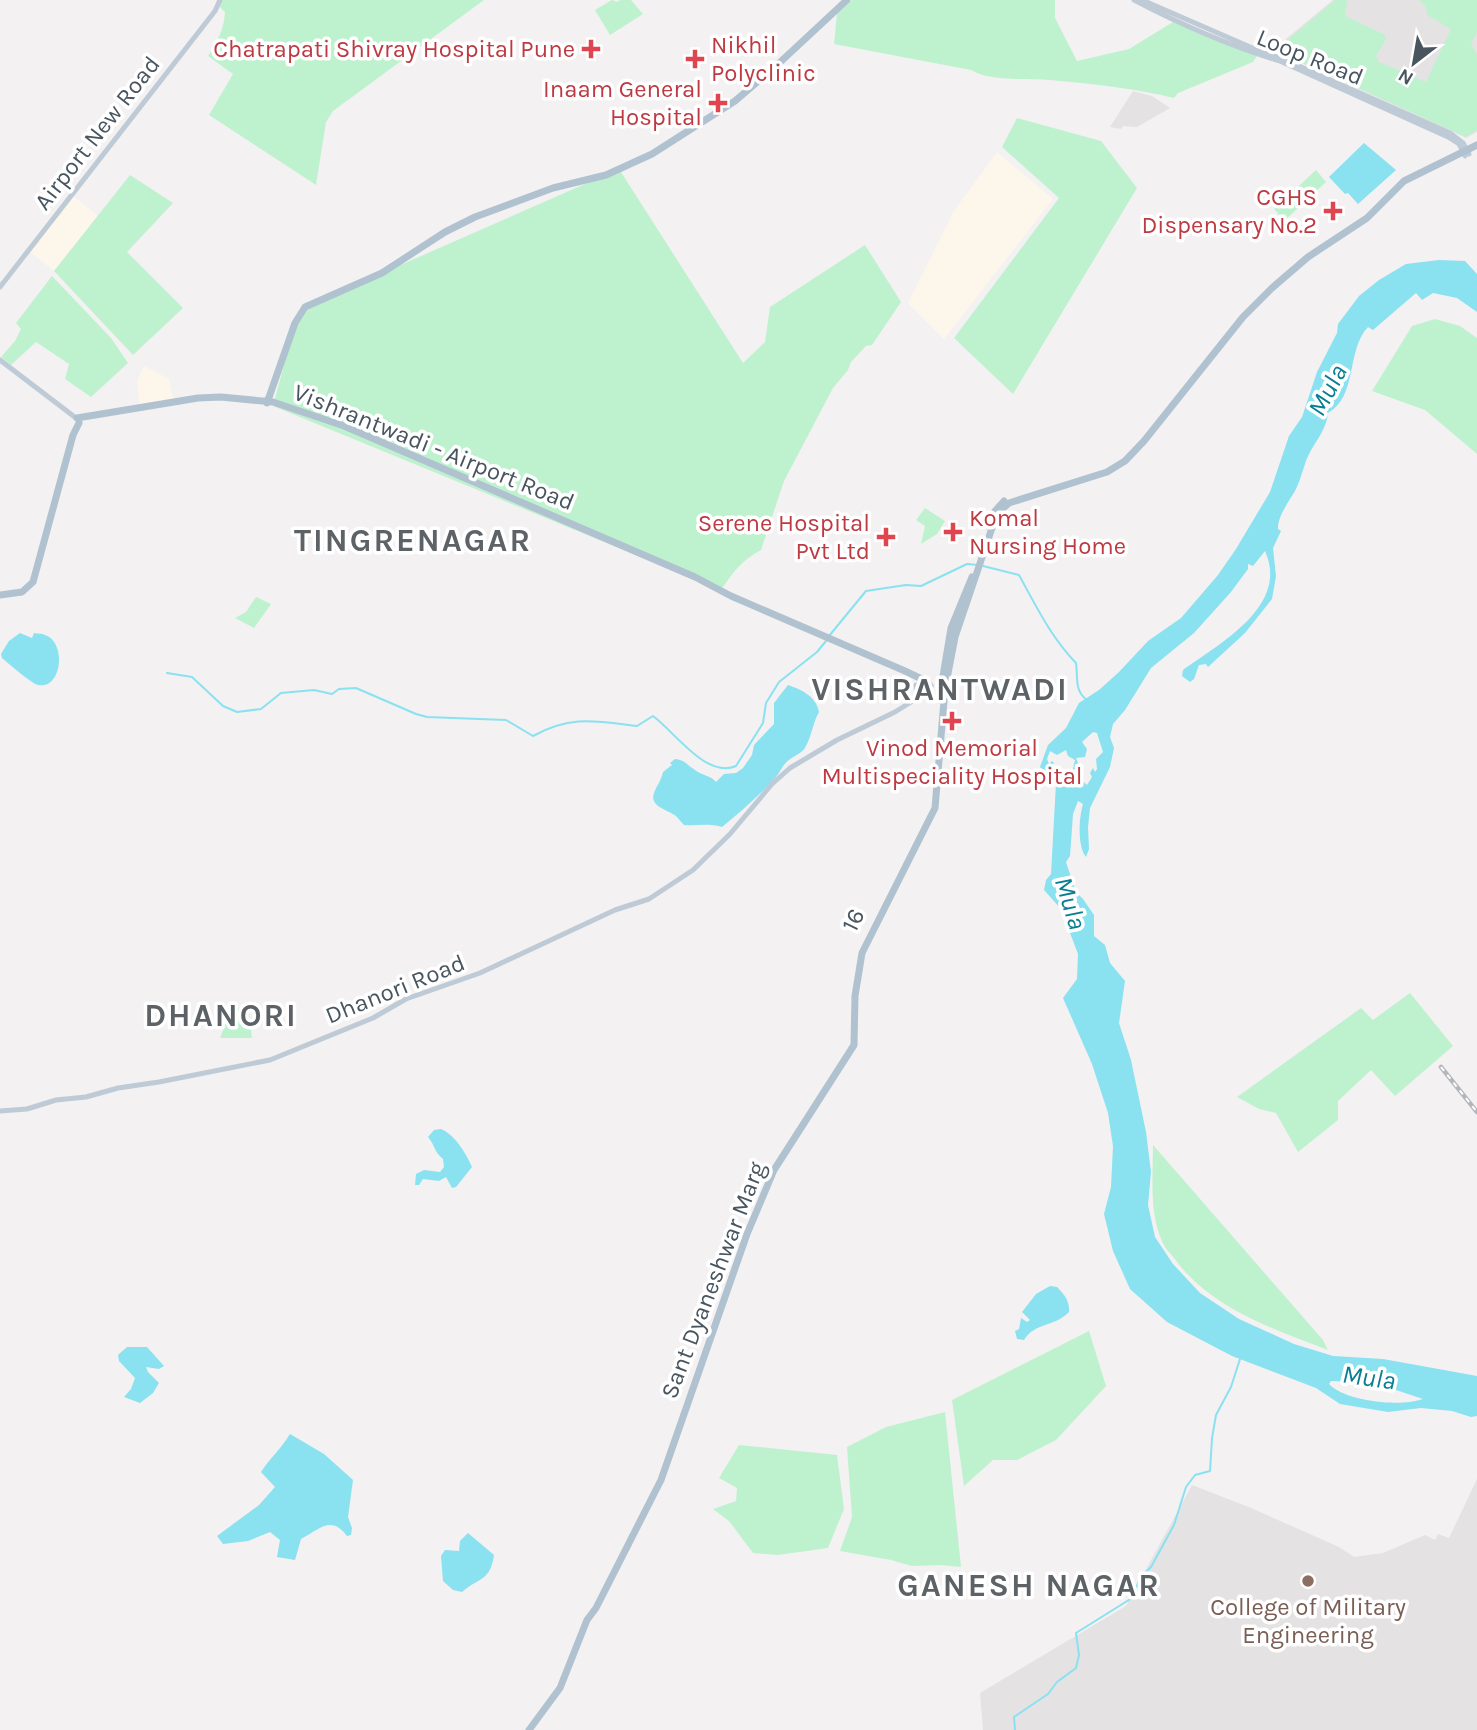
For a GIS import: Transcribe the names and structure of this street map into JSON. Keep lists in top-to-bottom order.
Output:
{
  "streets": {
    "main road": [
      "Loop Road",
      "Airport New Road",
      "Vishrantwadi - Airport Road",
      "16",
      "Dhanori Road",
      "Sant Dyaneshwar Marg"
    ]
  },
  "crossings": [
    ["Vishrantwadi - Airport Road", "16"],
    ["Vishrantwadi - Airport Road", "Dhanori Road"],
    ["16", "Dhanori Road"],
    ["16", "Sant Dyaneshwar Marg"]
  ],
  "districts": [
    "TINGRENAGAR",
    "VISHRANTWADI",
    "DHANORI",
    "GANESH NAGAR"
  ],
  "water": ["Mula"],
  "places": {
    "health": [
      "Chatrapati Shivray Hospital Pune",
      "Nikhil Polyclinic",
      "Inaam General Hospital",
      "CGHS Dispensary No.2",
      "Komal Nursing Home",
      "Serene Hospital Pvt Ltd",
      "Vinod Memorial Multispeciality Hospital"
    ],
    "other": ["College of Military Engineering"]
  },
  "north": "bottom left"
}
